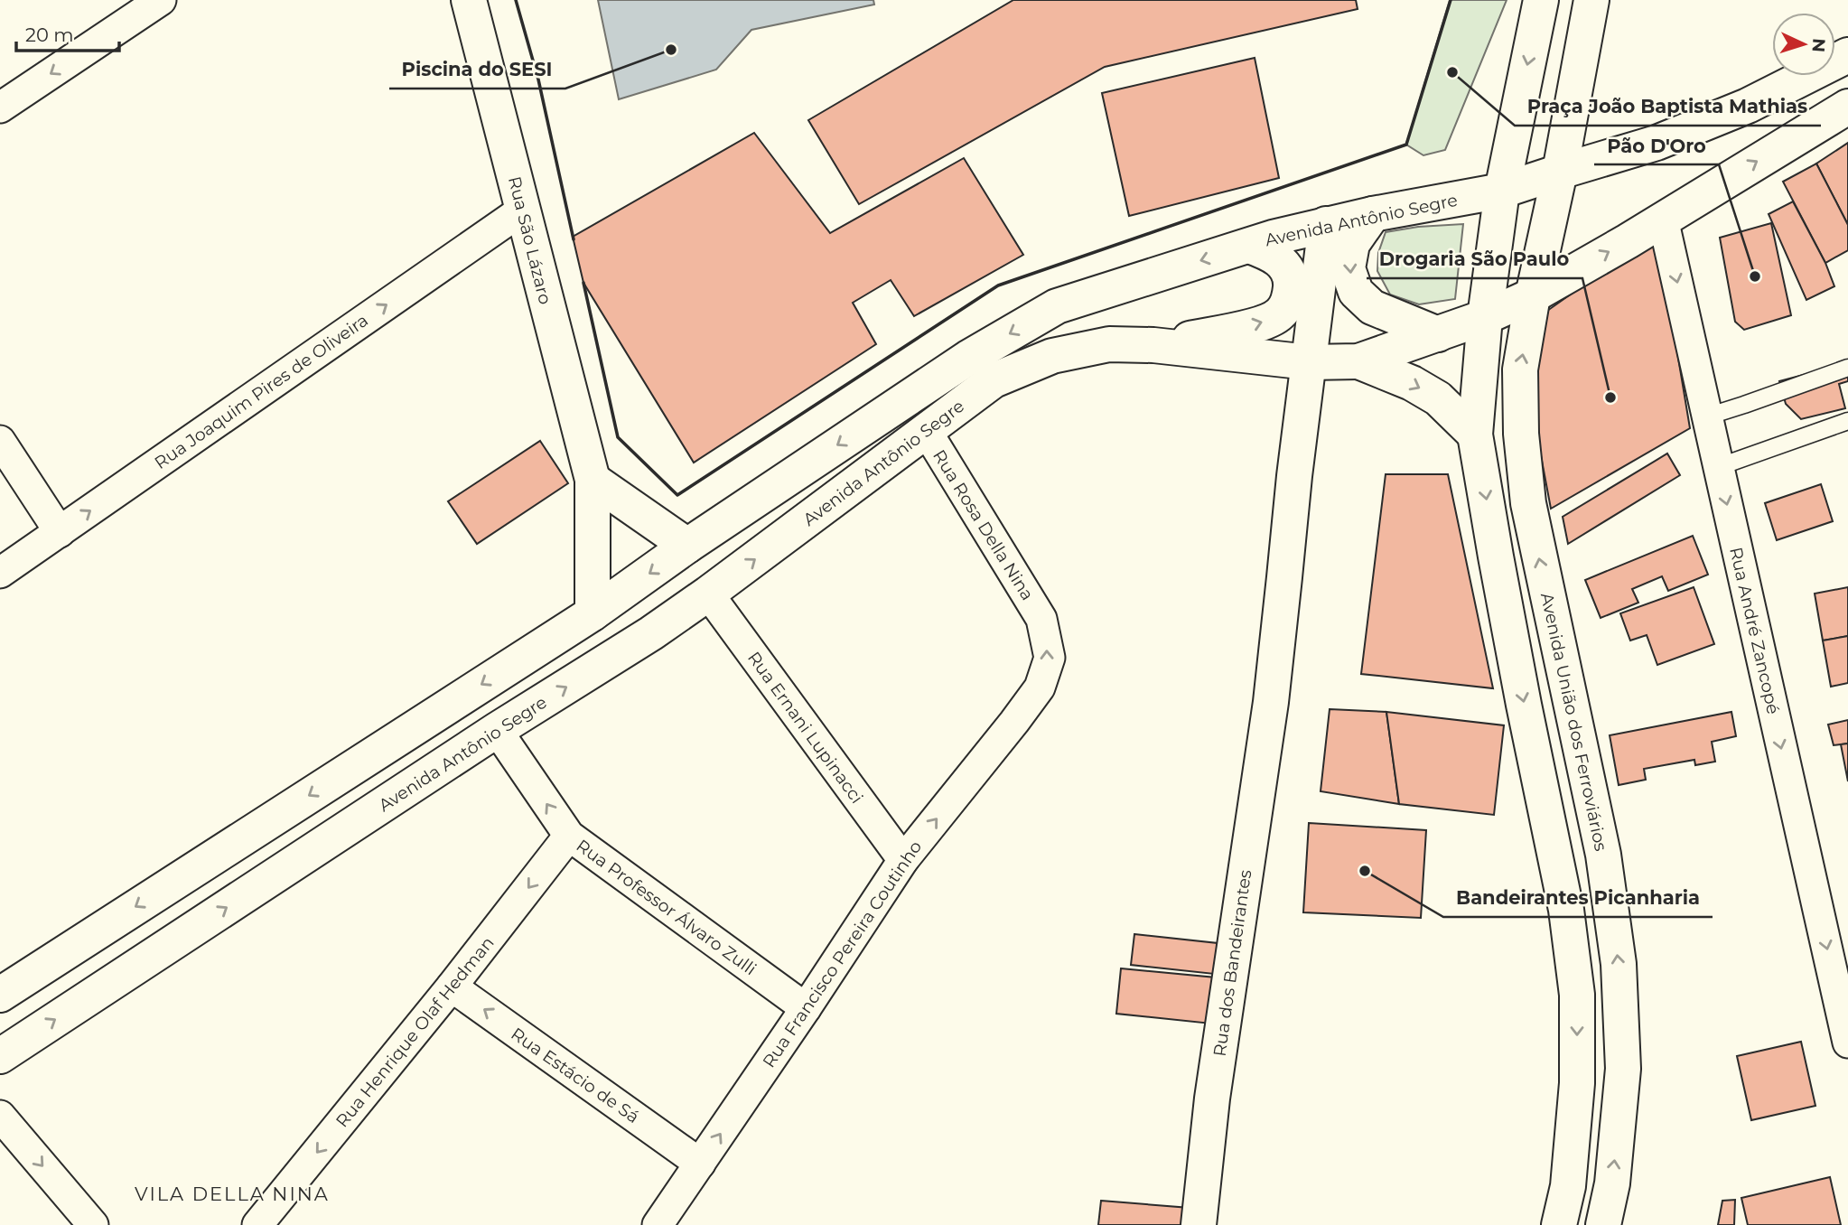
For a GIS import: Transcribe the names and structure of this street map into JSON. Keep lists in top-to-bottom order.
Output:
{
  "streets": {
    "main road": [
      "Avenida Antônio Segre",
      "Rua São Lázaro",
      "Avenida União dos Ferroviários",
      "Rua dos Bandeirantes"
    ],
    "street": [
      "Rua Joaquim Pires de Oliveira",
      "Rua Rosa Della Nina",
      "Rua André Zancopé",
      "Rua Ernani Lupinacci",
      "Rua Professor Álvaro Zulli",
      "Rua Francisco Pereira Coutinho",
      "Rua Henrique Olaf Hedman",
      "Rua Estácio de Sá"
    ]
  },
  "crossings": [
    ["Avenida Antônio Segre", "Rua São Lázaro"],
    ["Avenida Antônio Segre", "Rua Rosa Della Nina"],
    ["Avenida Antônio Segre", "Rua André Zancopé"],
    ["Avenida Antônio Segre", "Avenida União dos Ferroviários"],
    ["Avenida Antônio Segre", "Rua Ernani Lupinacci"],
    ["Avenida Antônio Segre", "Rua Professor Álvaro Zulli"],
    ["Avenida Antônio Segre", "Rua dos Bandeirantes"],
    ["Rua São Lázaro", "Rua Joaquim Pires de Oliveira"],
    ["Rua Rosa Della Nina", "Rua Francisco Pereira Coutinho"],
    ["Rua Ernani Lupinacci", "Rua Francisco Pereira Coutinho"],
    ["Rua Professor Álvaro Zulli", "Rua Francisco Pereira Coutinho"],
    ["Rua Professor Álvaro Zulli", "Rua Henrique Olaf Hedman"],
    ["Rua Francisco Pereira Coutinho", "Rua Estácio de Sá"],
    ["Rua Henrique Olaf Hedman", "Rua Estácio de Sá"]
  ],
  "one_way": [
    "Rua Joaquim Pires de Oliveira",
    "Rua André Zancopé",
    "Rua Francisco Pereira Coutinho",
    "Rua Henrique Olaf Hedman",
    "Rua Estácio de Sá"
  ],
  "districts": ["VILA DELLA NINA"],
  "places": [
    "Piscina do SESI",
    "Praça João Baptista Mathias",
    "Pão D'Oro",
    "Drogaria São Paulo",
    "Bandeirantes Picanharia"
  ],
  "scale_bar": "20 m",
  "north": "right"
}
